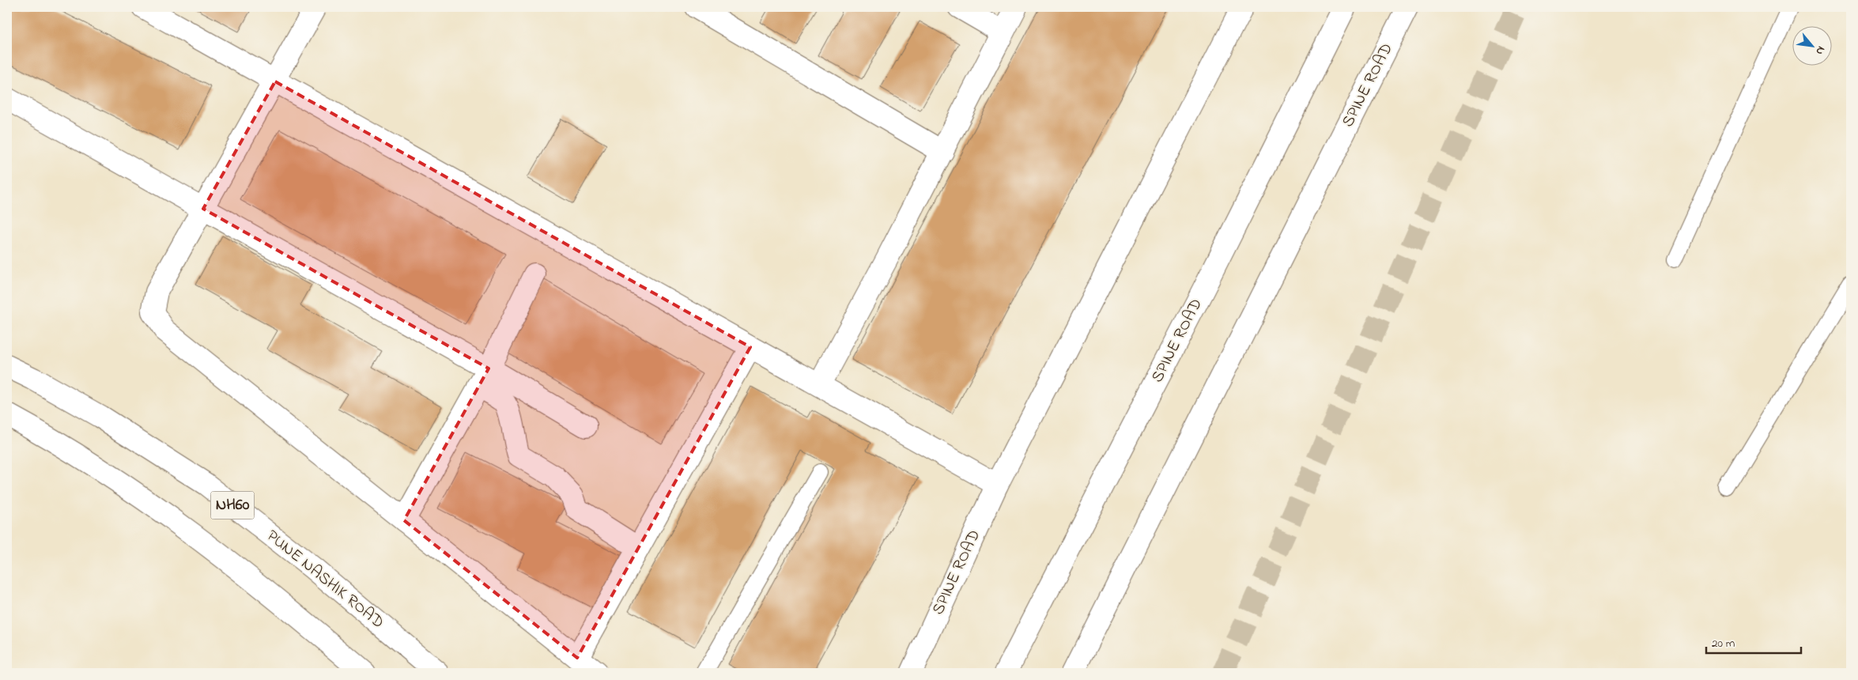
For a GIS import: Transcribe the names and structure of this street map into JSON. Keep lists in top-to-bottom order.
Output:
{
  "streets": {
    "main road": ["SPINE ROAD", "NH60", "PUNE NASHIK ROAD"]
  },
  "scale_bar": "20 m",
  "north": "bottom right"
}
